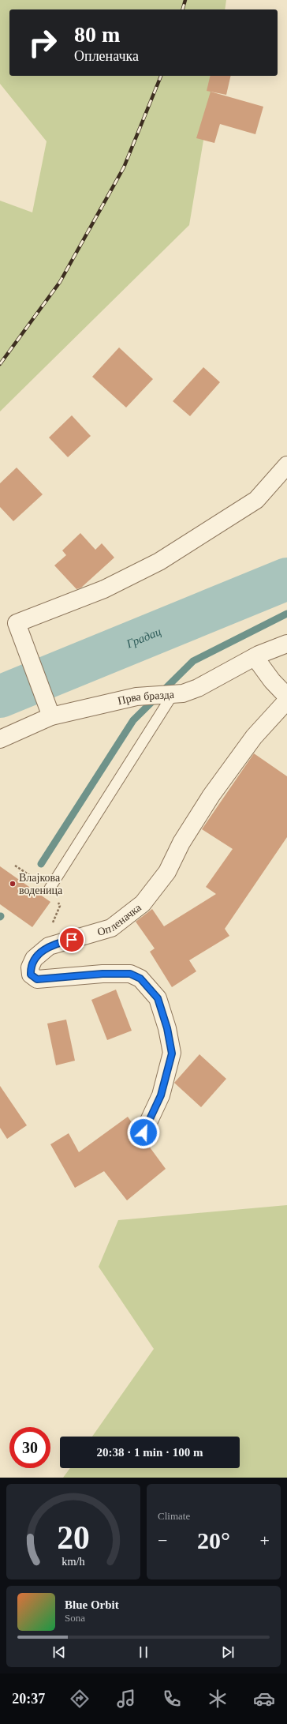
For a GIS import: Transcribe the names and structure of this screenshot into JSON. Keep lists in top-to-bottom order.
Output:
{
  "streets": {
    "street": ["Прва бразда", "Опленачка"]
  },
  "water": ["Градац"],
  "places": ["Влајкова воденица"],
  "page": {
    "turn": ["80 m", "Опленачка"],
    "limit": "30",
    "trip": "20:38 · 1 min · 100 m",
    "tile": "Climate",
    "heat": ["−", "20°", "+"],
    "song": ["Blue Orbit", "Sona"],
    "tabs": "20:37",
    "gauge": ["20", "km/h"]
  }
}
